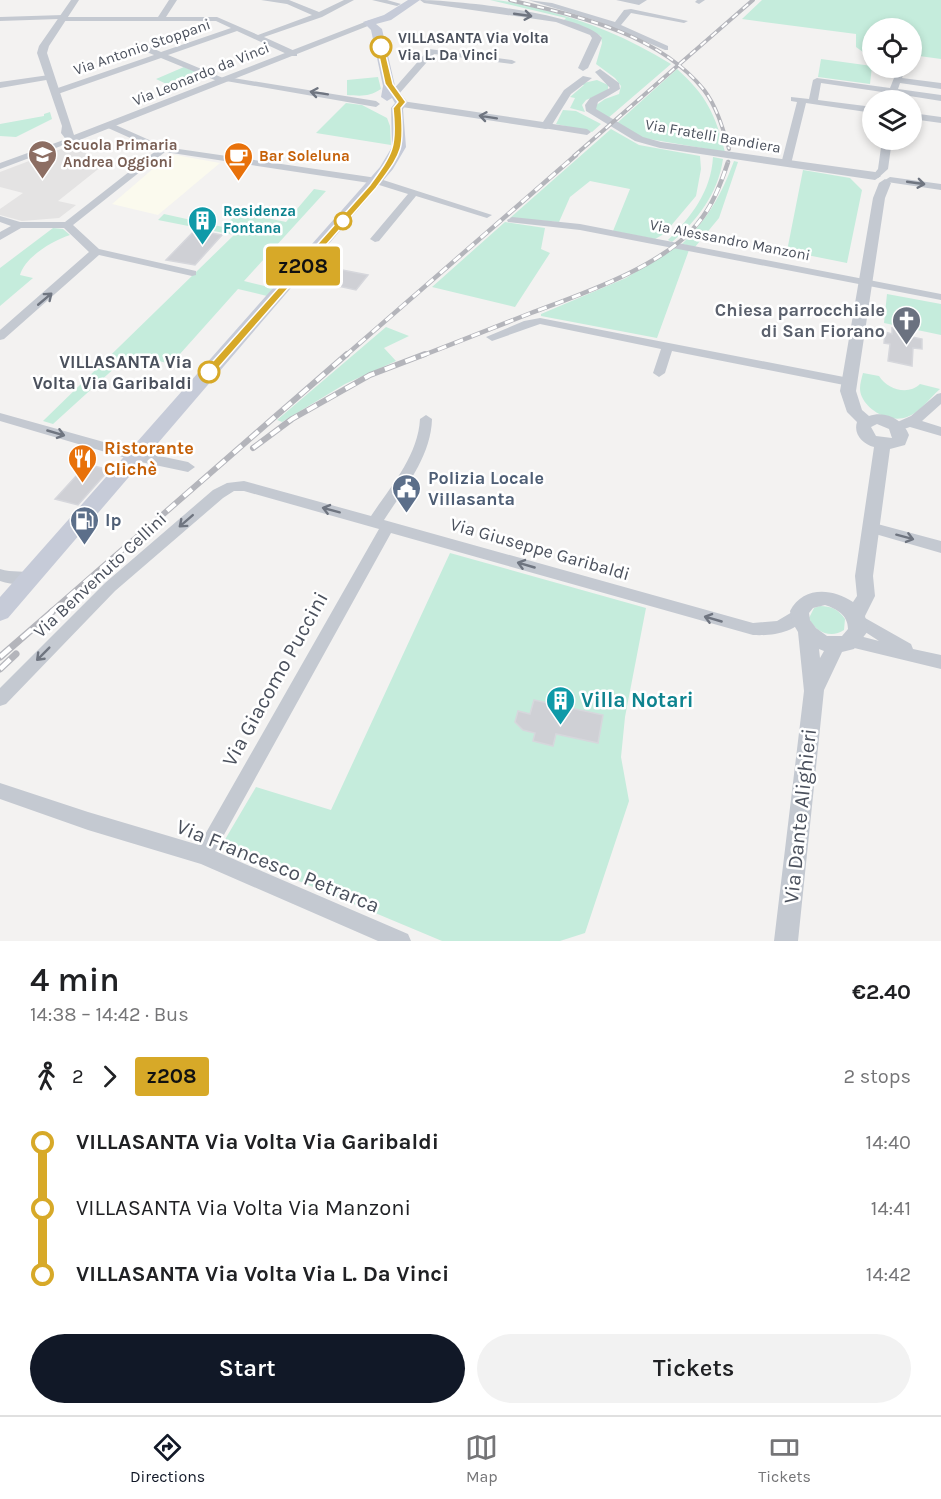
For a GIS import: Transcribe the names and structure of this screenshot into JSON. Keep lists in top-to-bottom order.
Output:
{
  "streets": {
    "main road": ["Via Leonardo da Vinci"],
    "street": [
      "Via Antonio Stoppani",
      "Via Fratelli Bandiera",
      "Via Alessandro Manzoni",
      "Via Giuseppe Garibaldi",
      "Via Benvenuto Cellini",
      "Via Giacomo Puccini",
      "Via Dante Alighieri",
      "Via Francesco Petrarca"
    ]
  },
  "crossings": [
    ["Via Giuseppe Garibaldi", "Via Benvenuto Cellini"],
    ["Via Giuseppe Garibaldi", "Via Giacomo Puccini"],
    ["Via Giuseppe Garibaldi", "Via Dante Alighieri"],
    ["Via Giacomo Puccini", "Via Francesco Petrarca"]
  ],
  "one_way": ["Via Giuseppe Garibaldi", "Via Benvenuto Cellini"],
  "places": {
    "other": ["VILLASANTA Via Volta Via L. Da Vinci", "VILLASANTA Via Volta Via Garibaldi"],
    "school or university": ["Scuola Primaria Andrea Oggioni"],
    "cafe": ["Bar Soleluna"],
    "building": ["Residenza Fontana", "Villa Notari"],
    "church": ["Chiesa parrocchiale di San Fiorano"],
    "restaurant": ["Ristorante Clichè"],
    "public building": ["Polizia Locale Villasanta"],
    "fuel station": ["Ip"]
  },
  "lines": ["bus line z208"],
  "page": {
    "on_map": "z208",
    "heading": ["4 min", "14:38 – 14:42 · Bus", "€2.40"],
    "legs": ["2", "z208", "2 stops"],
    "list": [
      {
        "name": "VILLASANTA Via Volta Via Garibaldi",
        "value": "14:40"
      },
      {
        "name": "VILLASANTA Via Volta Via Manzoni",
        "value": "14:41"
      },
      {
        "name": "VILLASANTA Via Volta Via L. Da Vinci",
        "value": "14:42"
      }
    ],
    "buttons": ["Start", "Tickets"],
    "tabs": ["Directions", "Map", "Tickets"]
  }
}
